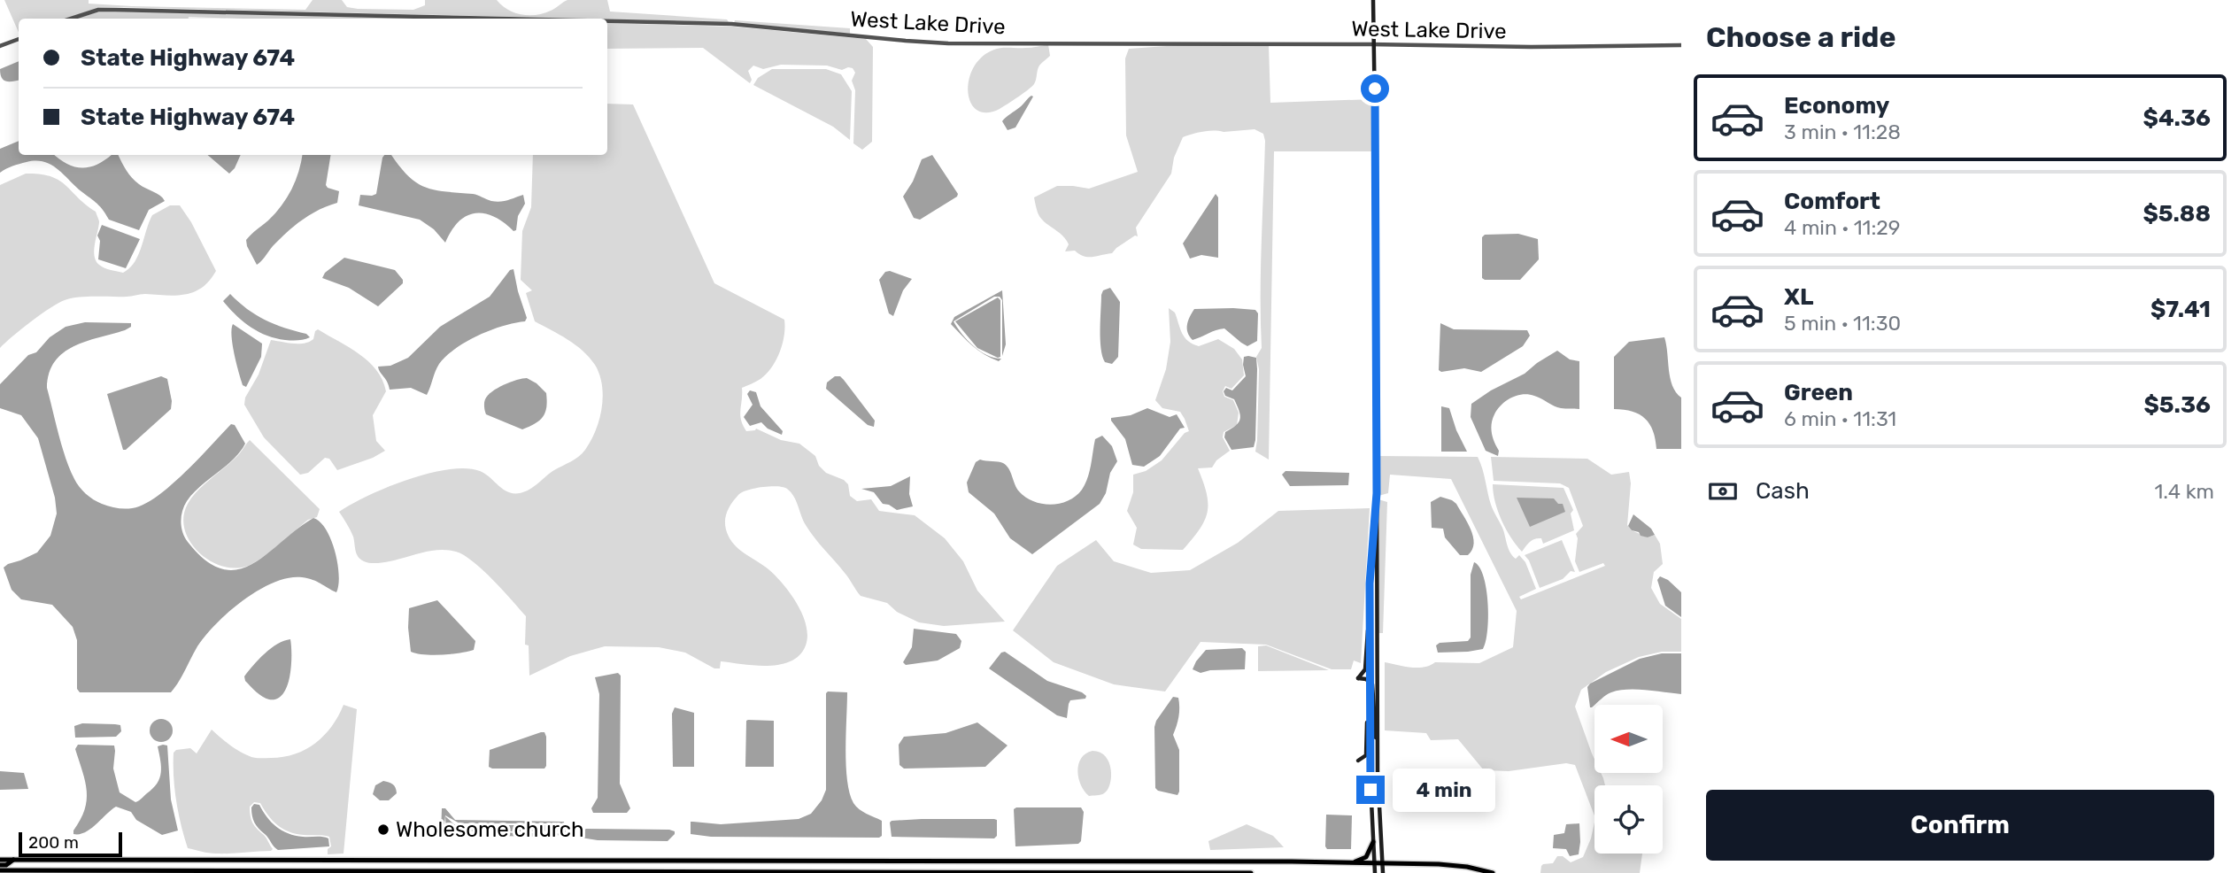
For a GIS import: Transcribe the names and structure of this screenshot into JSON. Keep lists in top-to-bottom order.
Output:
{
  "streets": {
    "street": ["West Lake Drive"]
  },
  "places": ["Wholesome church"],
  "scale_bar": "200 m",
  "north": "left",
  "page": {
    "heading": "Choose a ride",
    "banner": ["State Highway 674", "State Highway 674"],
    "list": [
      {
        "name": "Economy",
        "note": "3 min · 11:28",
        "value": "$4.36"
      },
      {
        "name": "Comfort",
        "note": "4 min · 11:29",
        "value": "$5.88"
      },
      {
        "name": "XL",
        "note": "5 min · 11:30",
        "value": "$7.41"
      },
      {
        "name": "Green",
        "note": "6 min · 11:31",
        "value": "$5.36"
      }
    ],
    "pay": ["Cash", "1.4 km"],
    "bubble": "4 min",
    "buttons": "Confirm",
    "scale": "200 m"
  }
}
